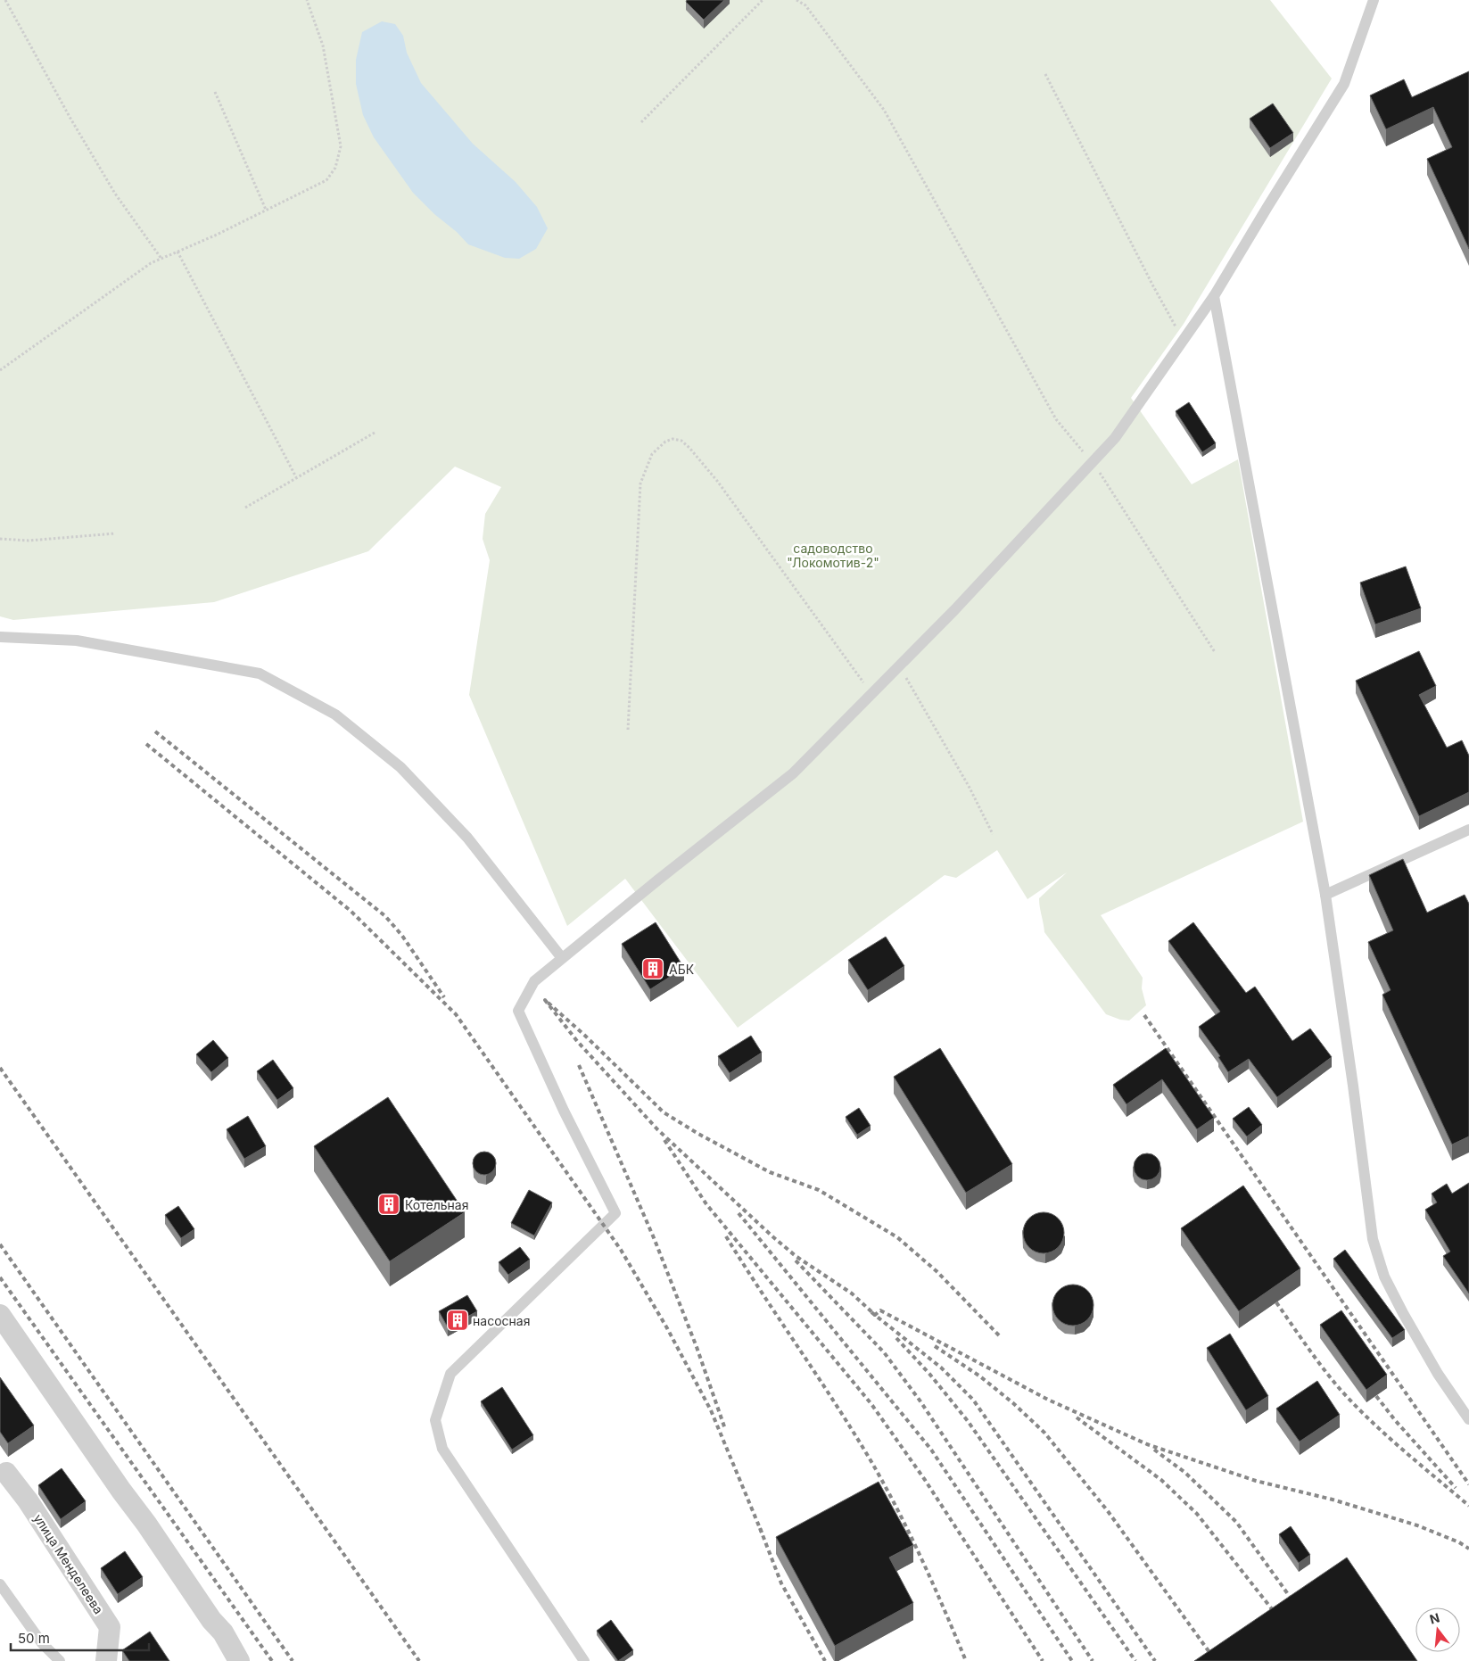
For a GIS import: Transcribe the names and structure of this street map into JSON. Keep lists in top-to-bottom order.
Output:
{
  "streets": {
    "street": ["улица Менделеева"]
  },
  "parks": ["садоводство \"Локомотив-2\""],
  "places": {
    "building": ["АБК", "Котельная", "насосная"]
  },
  "scale_bar": "50 m",
  "north": "top"
}
